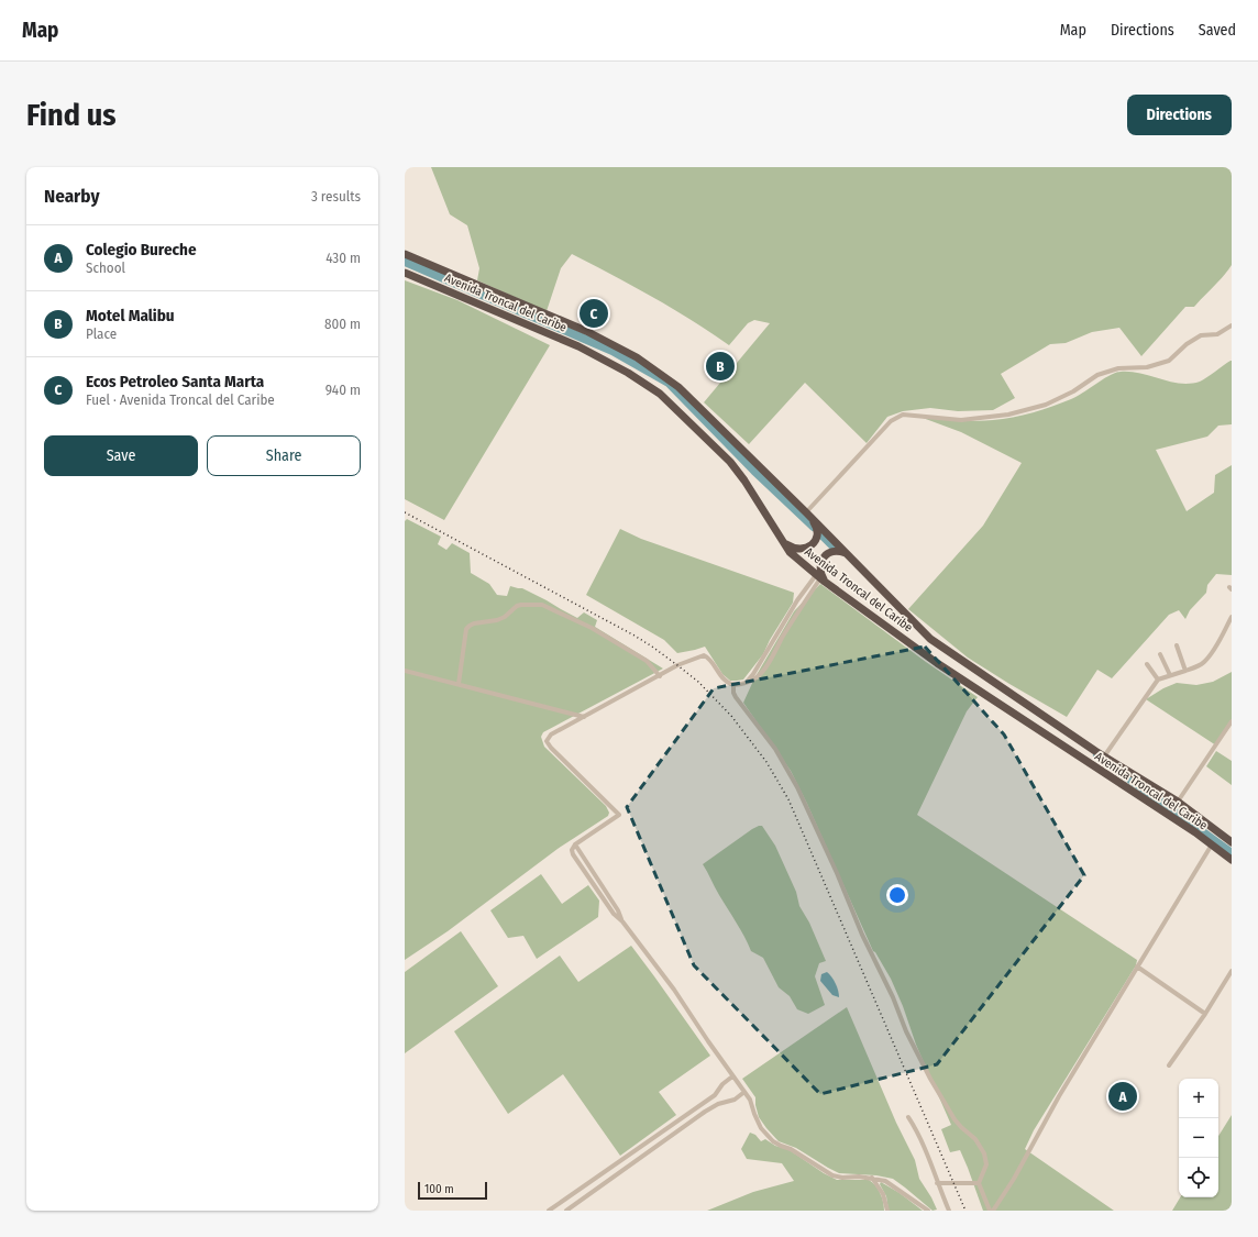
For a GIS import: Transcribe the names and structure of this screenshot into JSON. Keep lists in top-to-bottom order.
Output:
{
  "streets": {
    "highway": ["Avenida Troncal del Caribe"]
  },
  "scale_bar": "100 m",
  "page": {
    "header": "Map",
    "nav": ["Map", "Directions", "Saved"],
    "buttons": [
      "Directions",
      ["Save", "Share"]
    ],
    "title": "Find us",
    "heading": ["Nearby", "3 results"],
    "list": [
      {
        "mark": "A",
        "name": "Colegio Bureche",
        "note": "School",
        "value": "430 m"
      },
      {
        "mark": "B",
        "name": "Motel Malibu",
        "note": "Place",
        "value": "800 m"
      },
      {
        "mark": "C",
        "name": "Ecos Petroleo Santa Marta",
        "note": "Fuel · Avenida Troncal del Caribe",
        "value": "940 m"
      }
    ],
    "pins": ["C", "B", "A"],
    "map_buttons": ["+", "−"],
    "scale": "100 m"
  }
}
